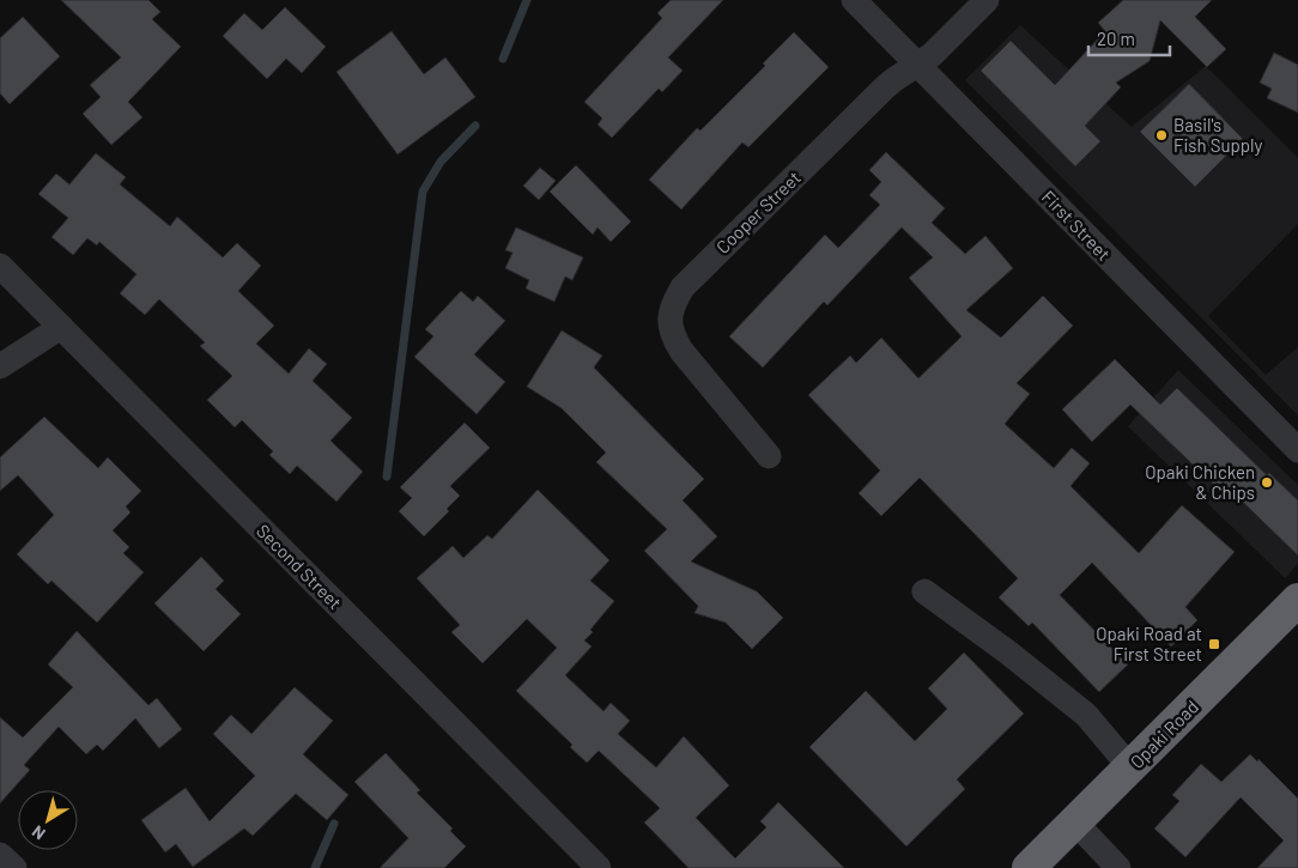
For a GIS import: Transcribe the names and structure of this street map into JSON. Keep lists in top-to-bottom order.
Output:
{
  "streets": {
    "highway": ["Opaki Road"],
    "street": ["Cooper Street", "First Street", "Second Street"]
  },
  "crossings": [
    ["Cooper Street", "First Street"]
  ],
  "places": {
    "other": ["Basil's Fish Supply", "Opaki Chicken & Chips"],
    "transit": ["Opaki Road at First Street"]
  },
  "scale_bar": "20 m",
  "north": "bottom left"
}
